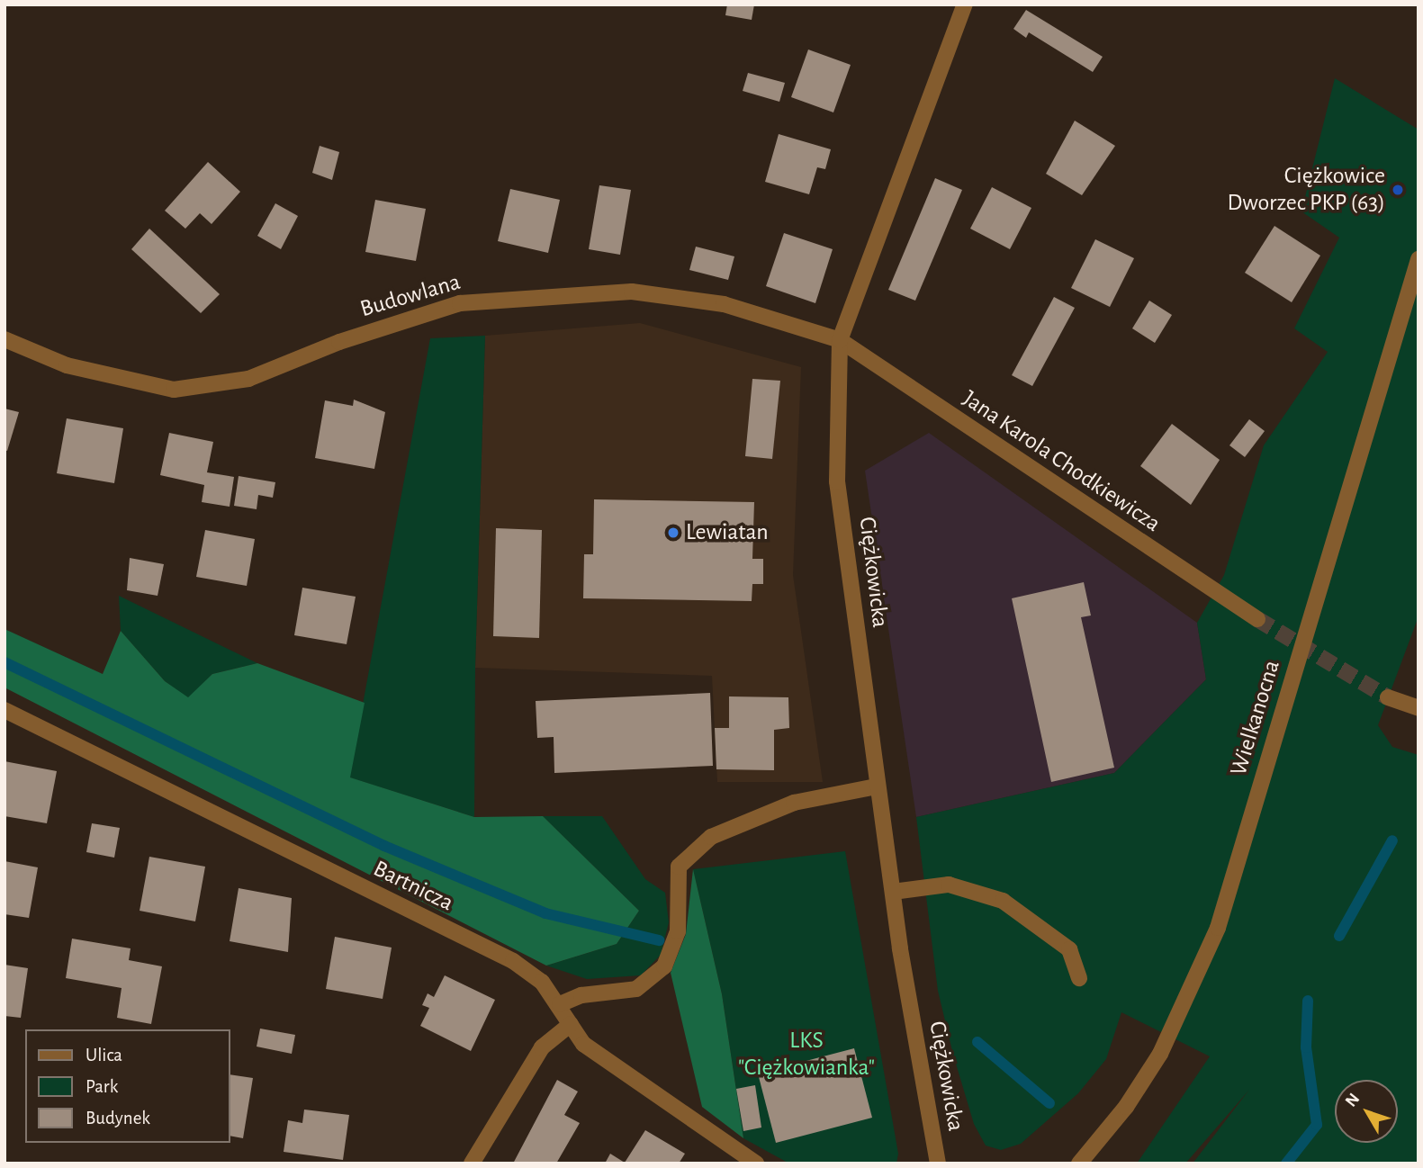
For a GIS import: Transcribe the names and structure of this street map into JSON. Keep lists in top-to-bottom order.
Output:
{
  "streets": {
    "street": [
      "Budowlana",
      "Jana Karola Chodkiewicza",
      "Ciężkowicka",
      "Wielkanocna",
      "Bartnicza"
    ]
  },
  "crossings": [
    ["Budowlana", "Jana Karola Chodkiewicza"],
    ["Budowlana", "Ciężkowicka"],
    ["Jana Karola Chodkiewicza", "Ciężkowicka"]
  ],
  "parks": ["LKS \"Ciężkowianka\""],
  "places": ["Ciężkowice Dworzec PKP (63)", "Lewiatan"],
  "legend": ["Ulica", "Park", "Budynek"],
  "north": "top left"
}
